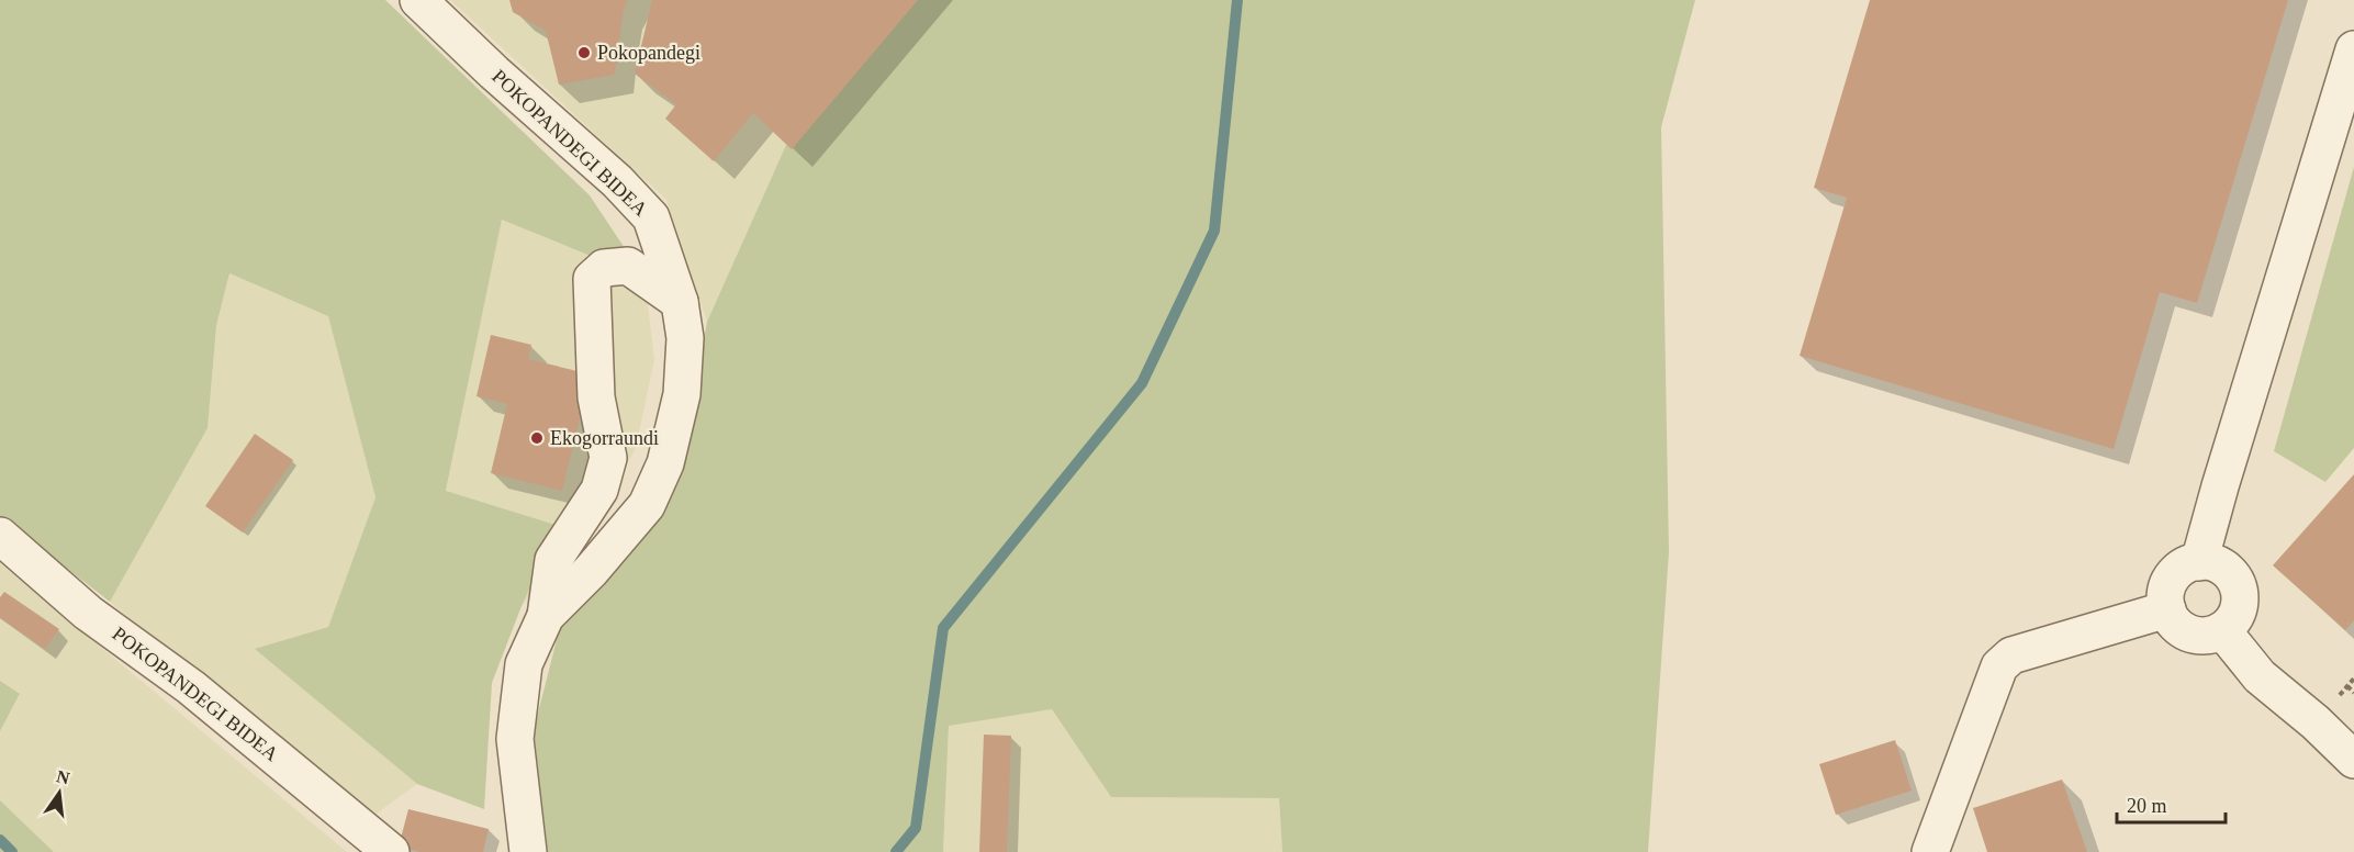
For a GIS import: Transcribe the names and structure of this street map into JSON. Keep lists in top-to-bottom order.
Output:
{
  "streets": {
    "street": ["POKOPANDEGI BIDEA"]
  },
  "places": ["Pokopandegi", "Ekogorraundi"],
  "scale_bar": "20 m",
  "north": "top"
}
